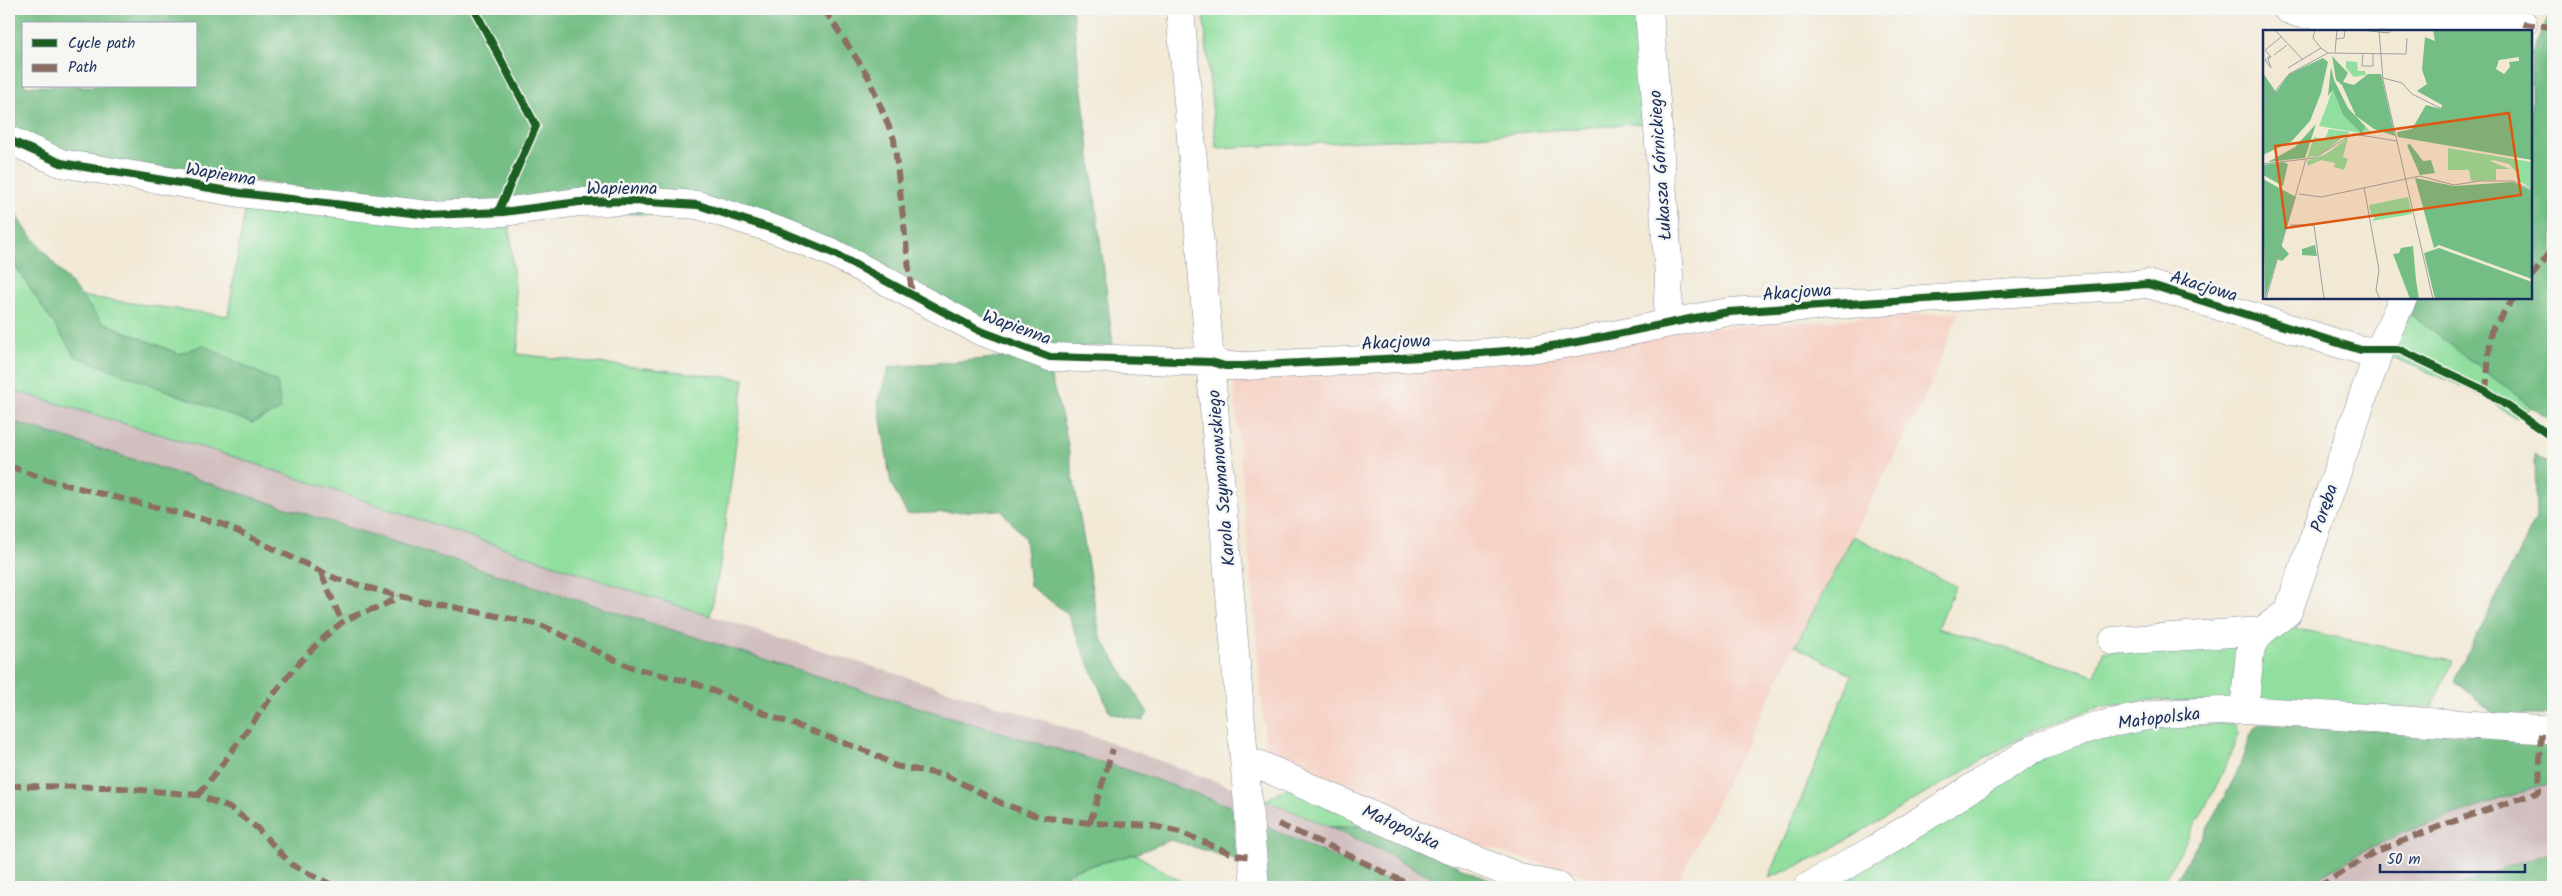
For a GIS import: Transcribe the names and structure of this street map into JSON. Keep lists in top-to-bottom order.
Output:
{
  "streets": {
    "street": [
      "Łukasza Górnickiego",
      "Wapienna",
      "Akacjowa",
      "Karola Szymanowskiego",
      "Poręba",
      "Małopolska"
    ]
  },
  "crossings": [
    ["Łukasza Górnickiego", "Akacjowa"],
    ["Wapienna", "Akacjowa"],
    ["Wapienna", "Karola Szymanowskiego"],
    ["Akacjowa", "Karola Szymanowskiego"],
    ["Akacjowa", "Poręba"],
    ["Karola Szymanowskiego", "Małopolska"],
    ["Poręba", "Małopolska"]
  ],
  "legend": ["Cycle path", "Path"],
  "scale_bar": "50 m"
}
